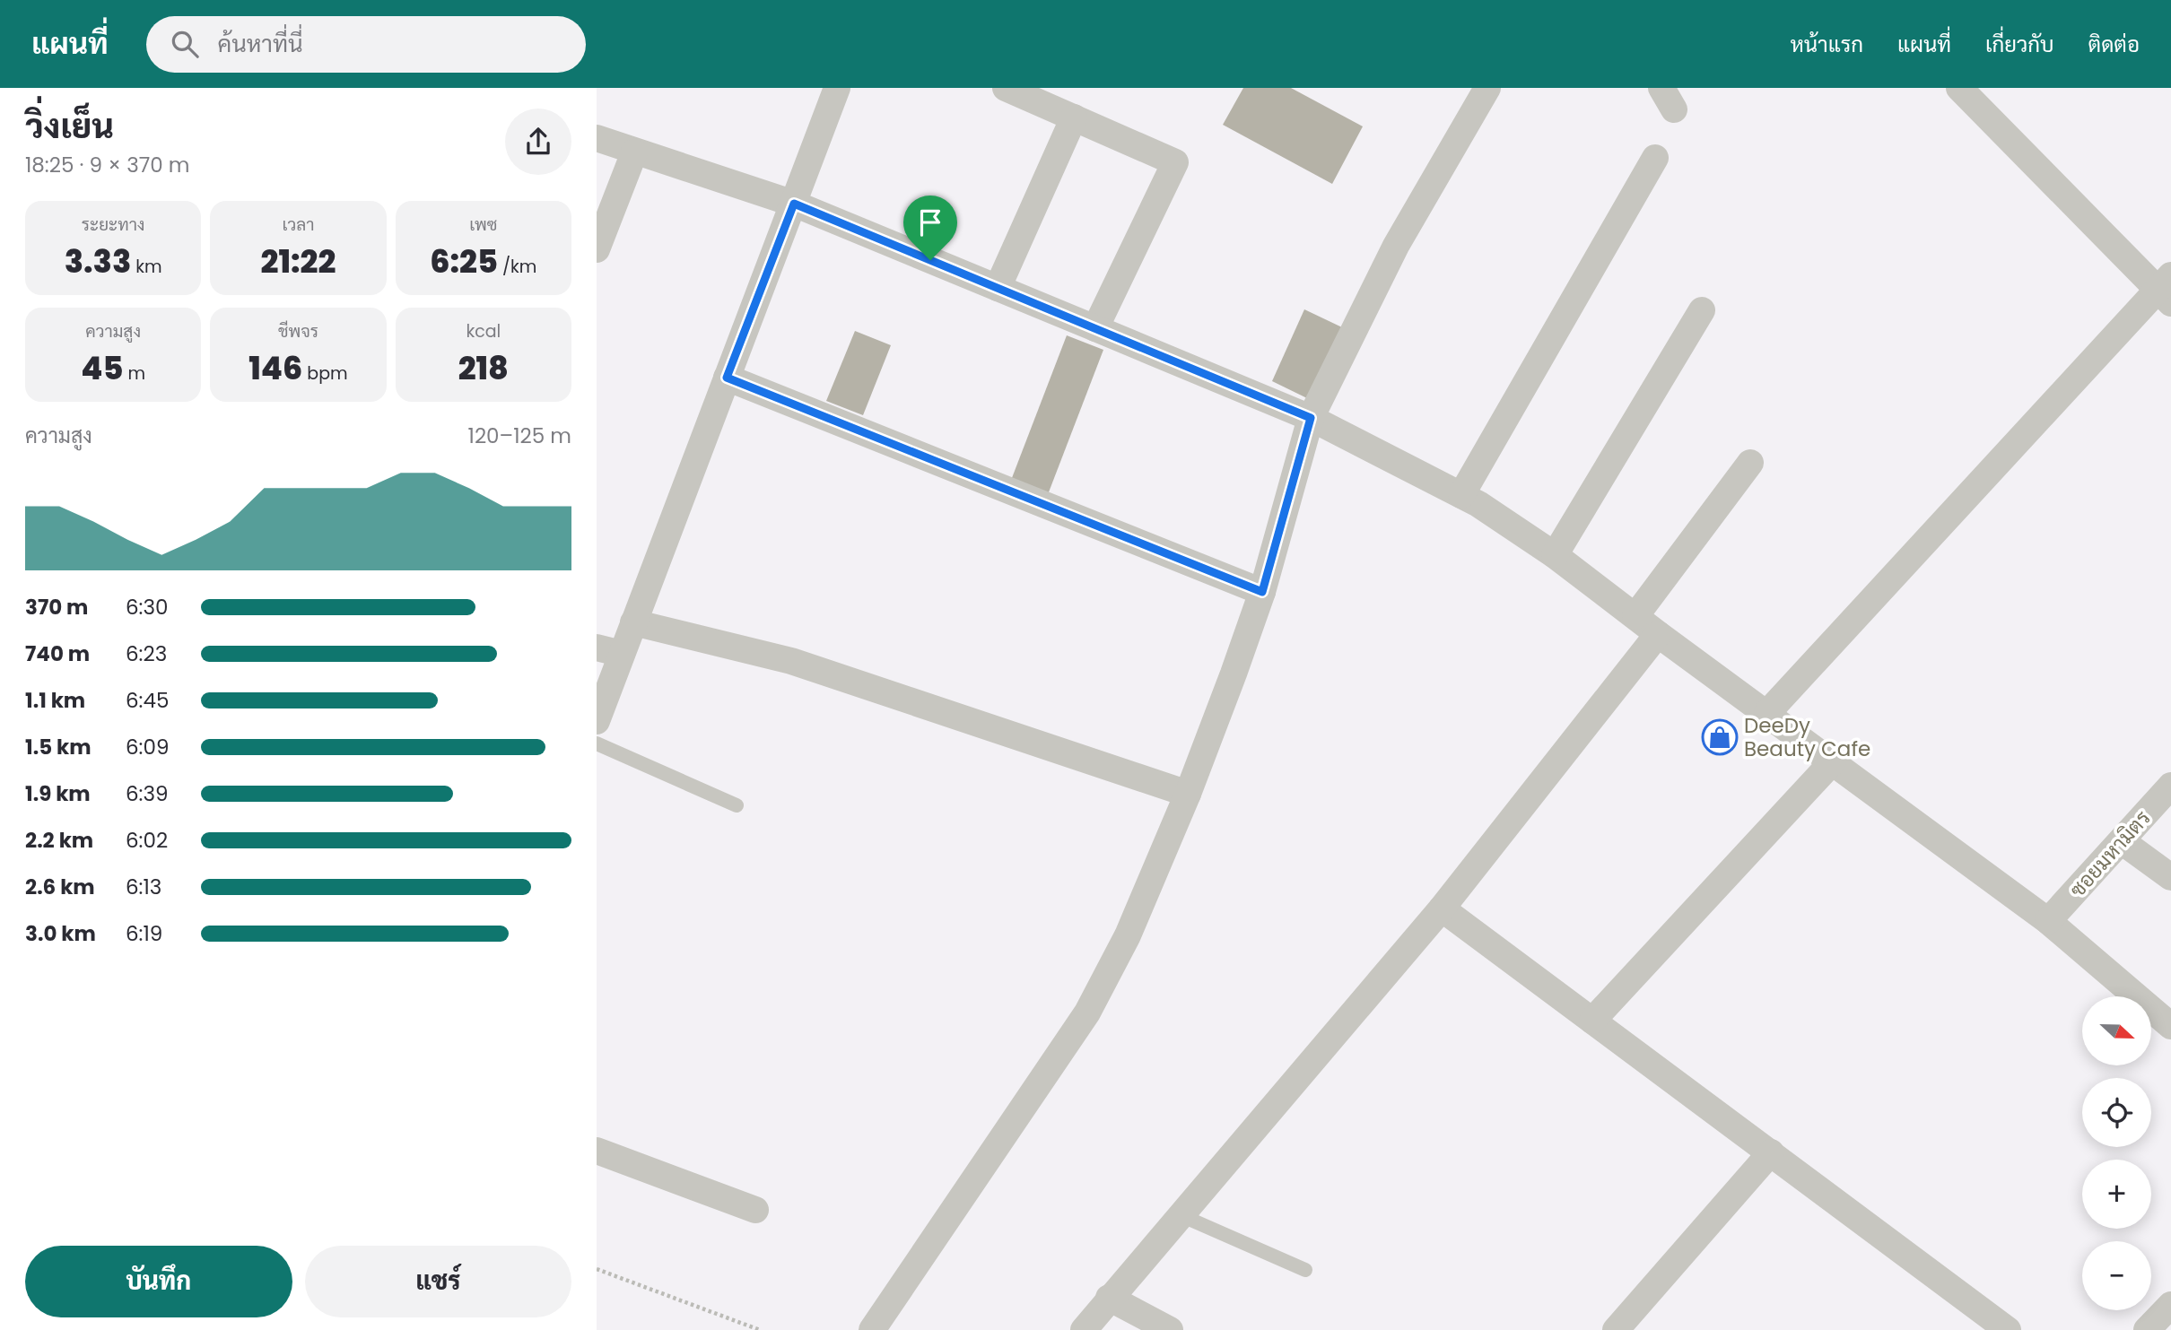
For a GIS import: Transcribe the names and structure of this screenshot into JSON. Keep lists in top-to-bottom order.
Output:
{
  "streets": {
    "street": ["ซอยมหามิตร"]
  },
  "places": {
    "shop": ["DeeDy Beauty Cafe"]
  },
  "north": "right",
  "page": {
    "header": "แผนที่",
    "search": "ค้นหาที่นี่",
    "nav": [
      "หน้าแรก",
      "แผนที่",
      "เกี่ยวกับ",
      "ติดต่อ"
    ],
    "heading": ["วิ่งเย็น", "18:25 · 9 × 370 m"],
    "stats": [
      ["ระยะทาง", "3.33 km"],
      ["เวลา", "21:22"],
      ["เพซ", "6:25 /km"],
      ["ความสูง", "45 m"],
      ["ชีพจร", "146 bpm"],
      ["kcal", "218"]
    ],
    "chart": ["ความสูง", "120–125 m"],
    "list": [
      {
        "name": "370 m",
        "note": "6:30"
      },
      {
        "name": "740 m",
        "note": "6:23"
      },
      {
        "name": "1.1 km",
        "note": "6:45"
      },
      {
        "name": "1.5 km",
        "note": "6:09"
      },
      {
        "name": "1.9 km",
        "note": "6:39"
      },
      {
        "name": "2.2 km",
        "note": "6:02"
      },
      {
        "name": "2.6 km",
        "note": "6:13"
      },
      {
        "name": "3.0 km",
        "note": "6:19"
      }
    ],
    "map_buttons": ["+", "−"],
    "buttons": ["บันทึก", "แชร์"]
  }
}
